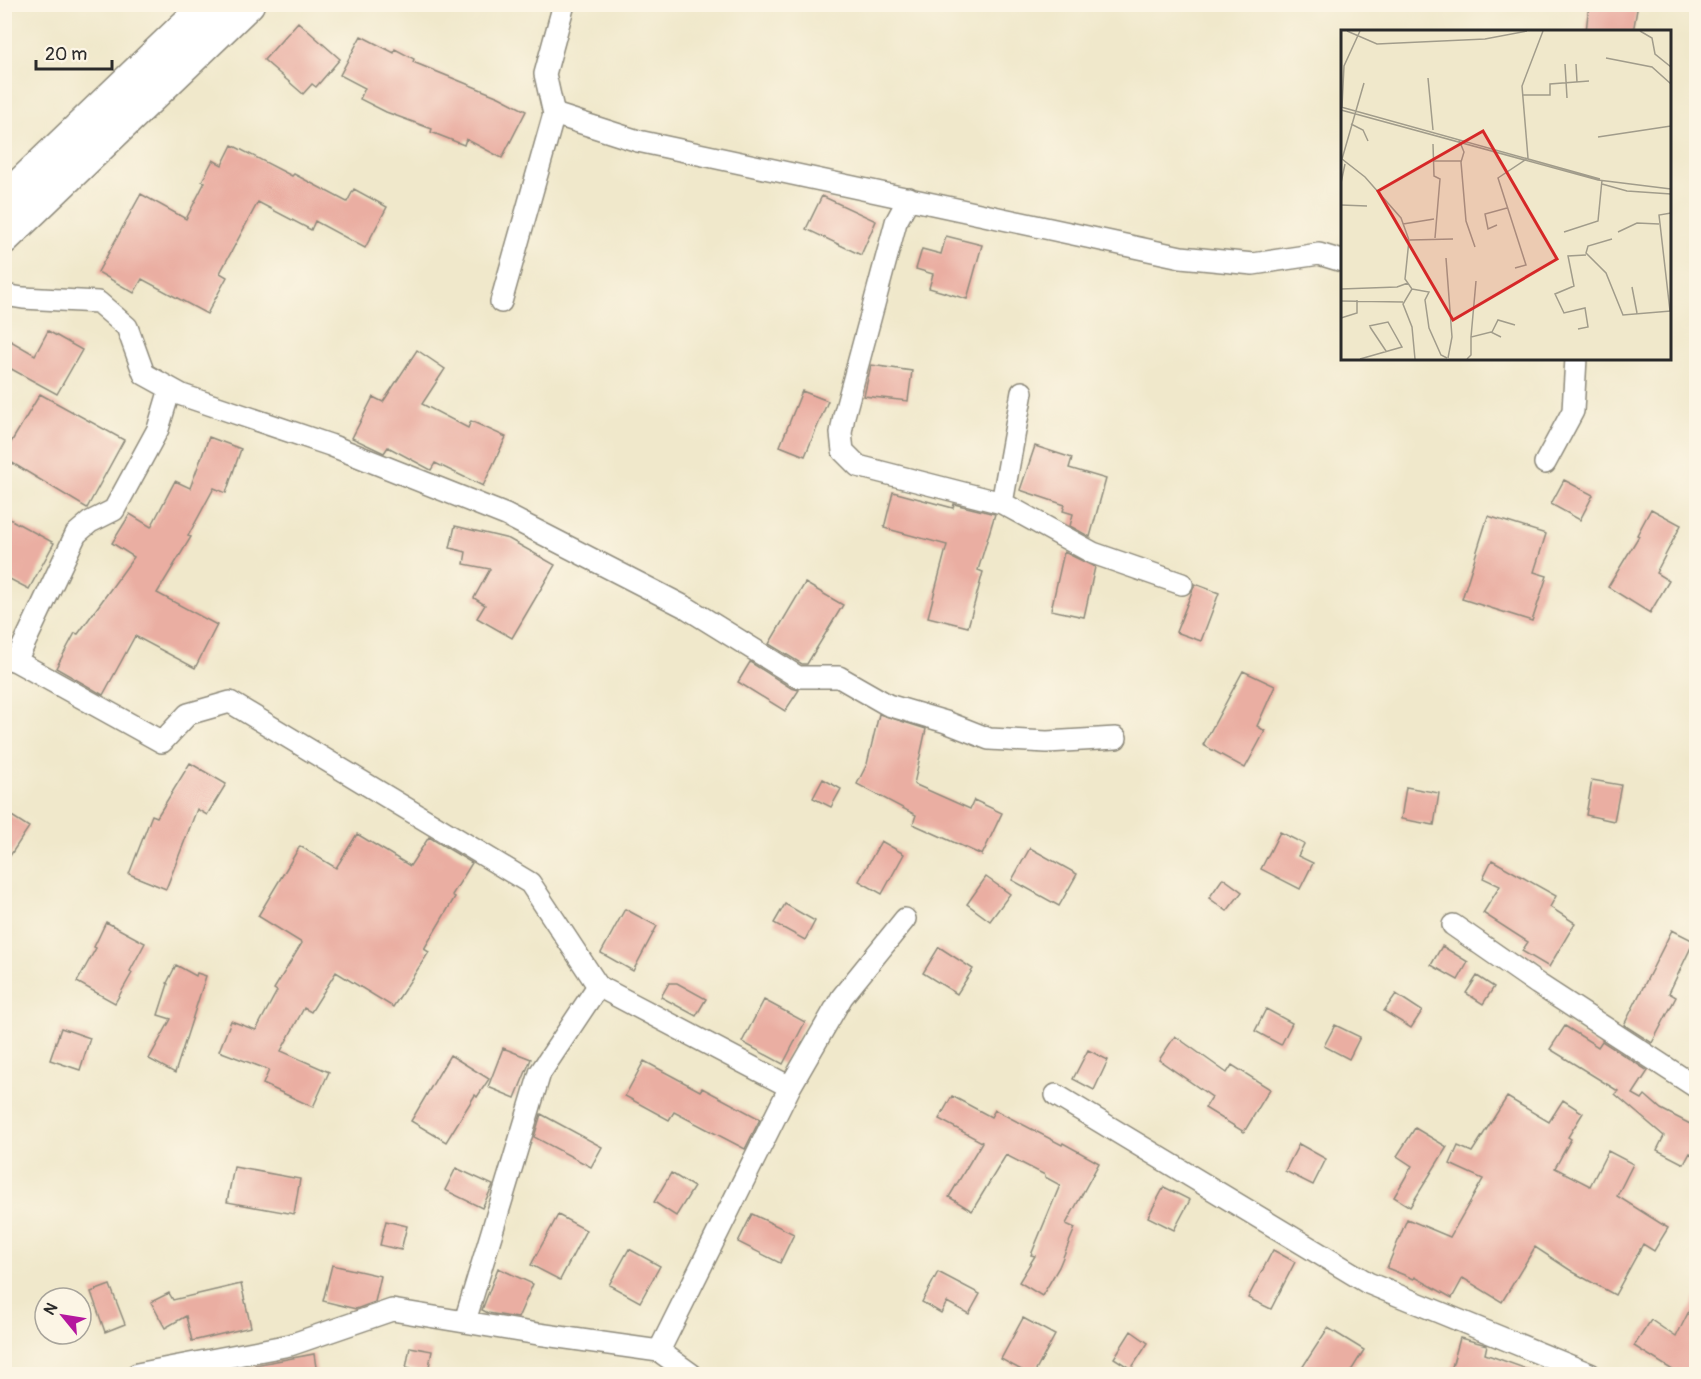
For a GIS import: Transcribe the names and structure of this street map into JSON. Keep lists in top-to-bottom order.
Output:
{
  "scale_bar": "20 m",
  "north": "top left"
}
